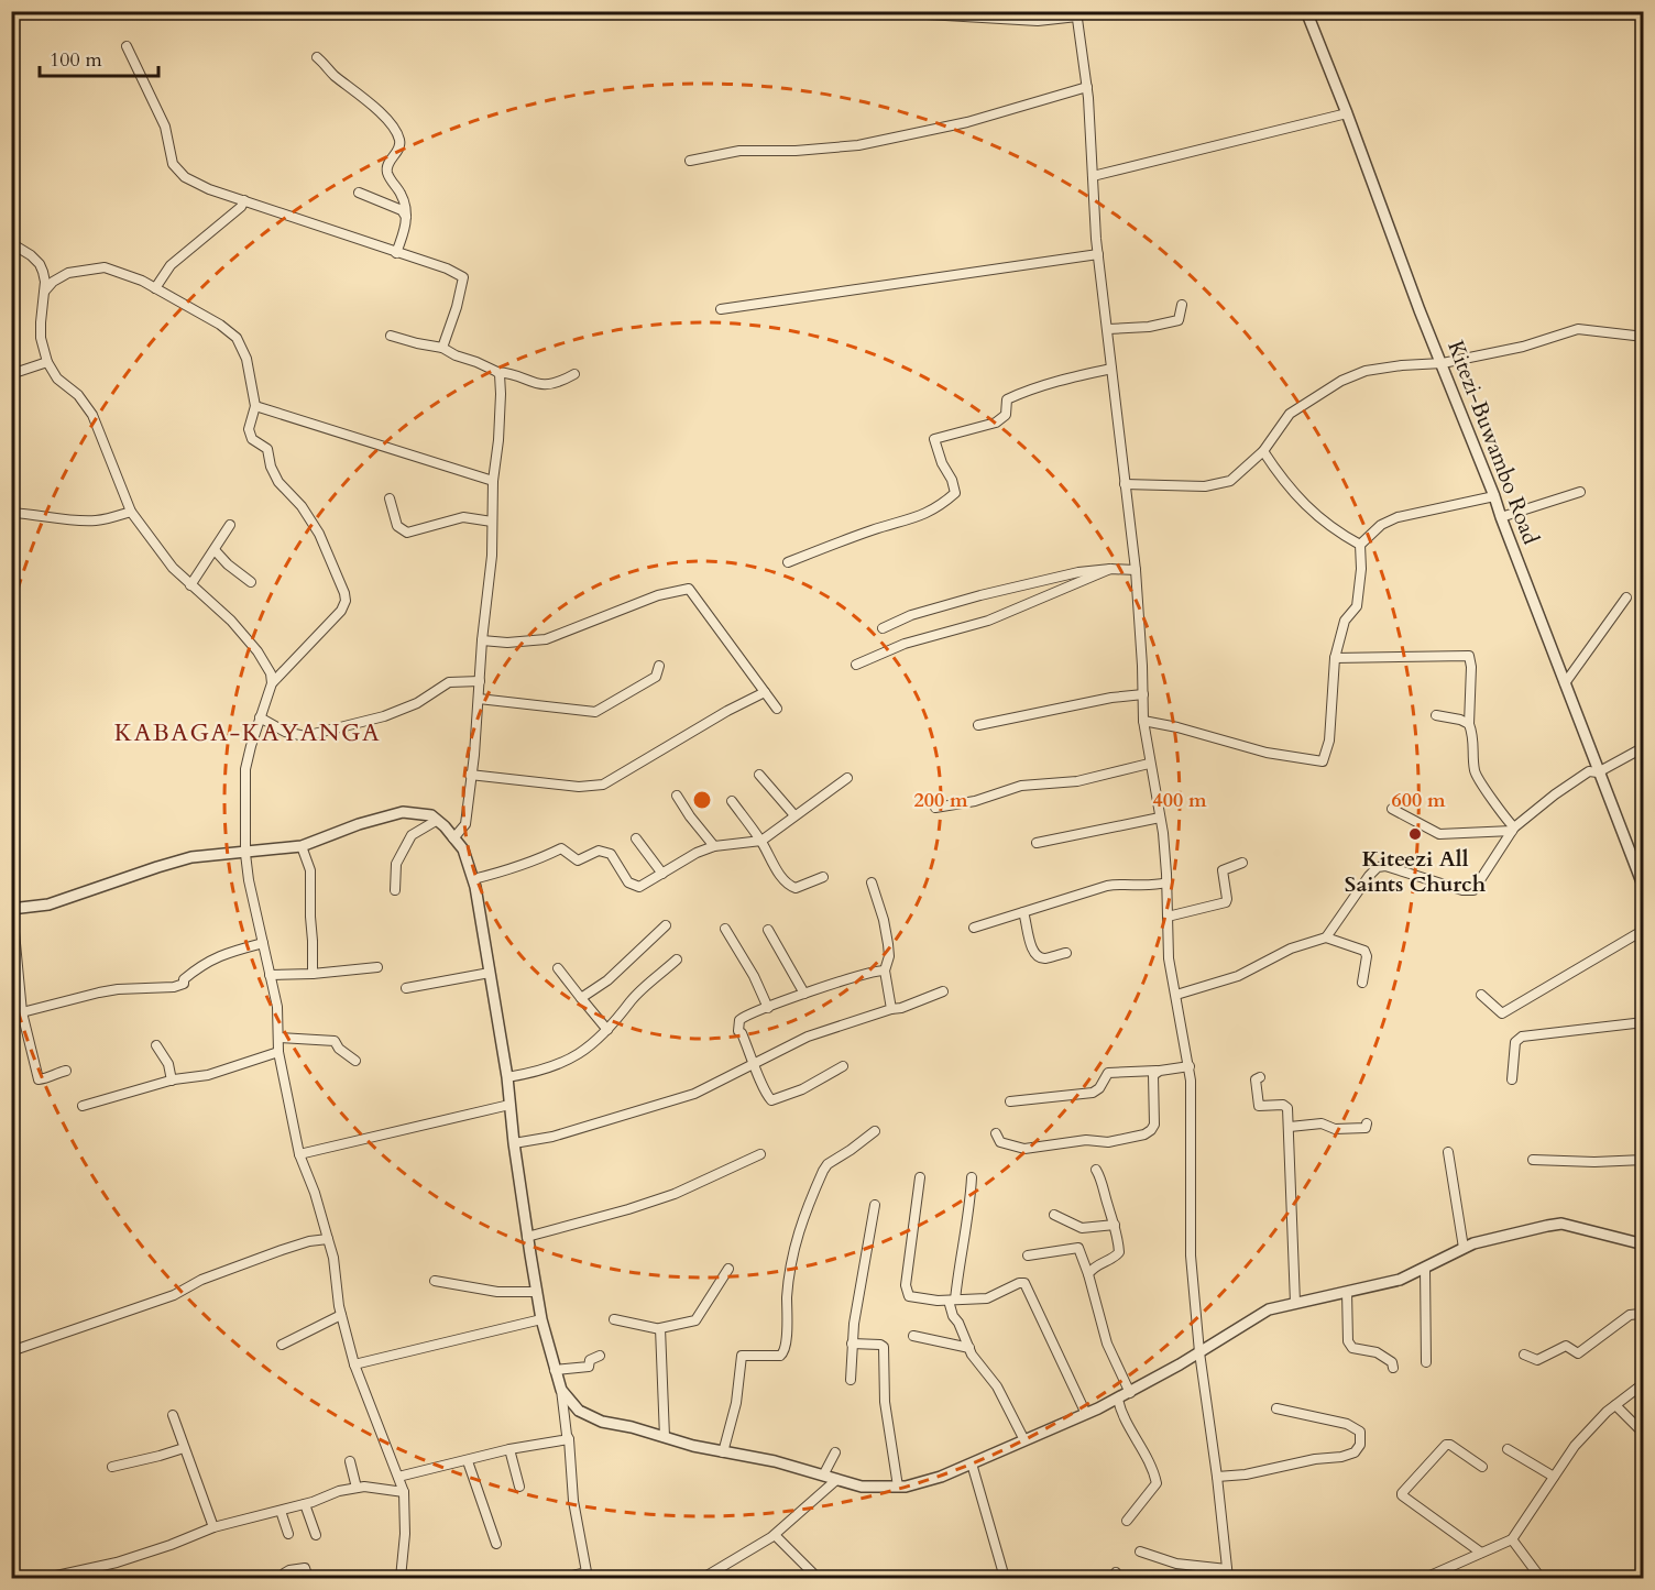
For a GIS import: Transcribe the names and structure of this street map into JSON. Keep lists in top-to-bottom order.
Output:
{
  "streets": {
    "street": ["Kitezi-Buwambo Road"]
  },
  "districts": ["KABAGA-KAYANGA"],
  "places": ["Kiteezi All Saints Church"],
  "scale_bar": "100 m",
  "rings": ["200 m", "400 m", "600 m"]
}
